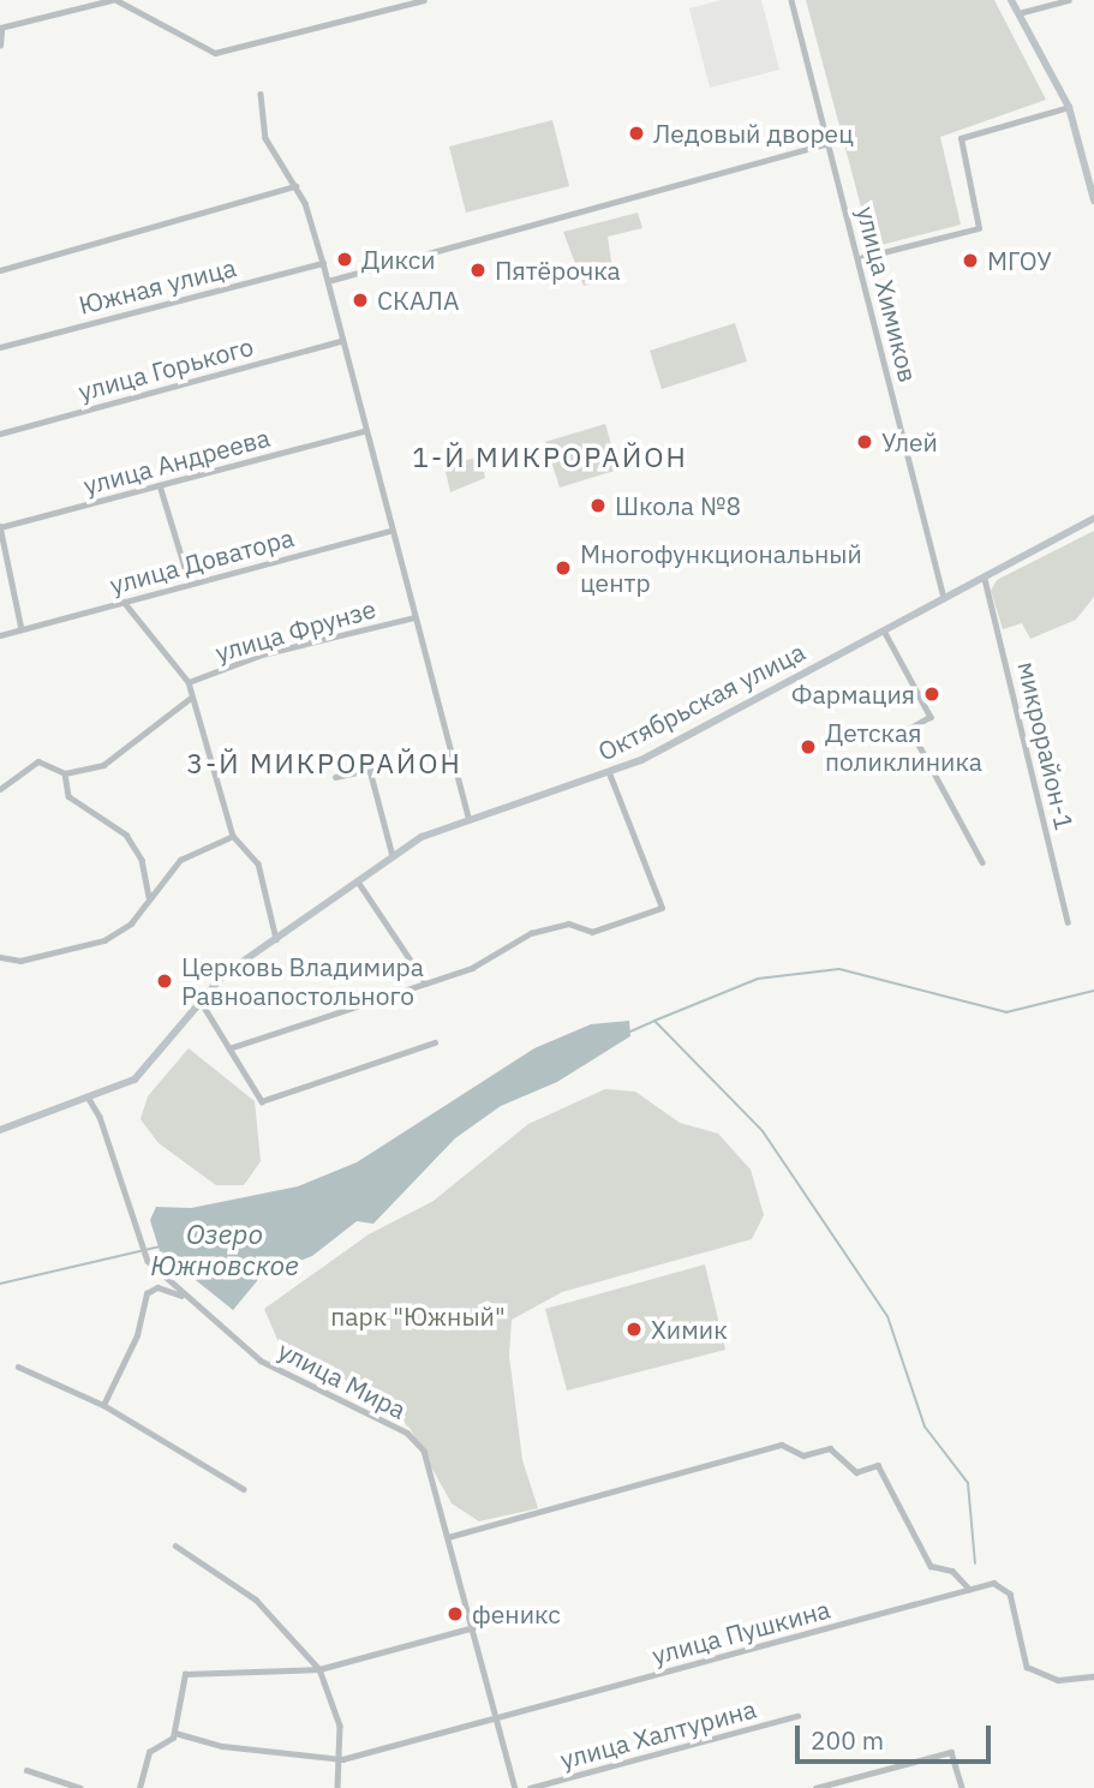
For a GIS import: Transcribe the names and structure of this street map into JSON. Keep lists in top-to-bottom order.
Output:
{
  "streets": {
    "main road": ["Октябрьская улица"],
    "street": [
      "Южная улица",
      "улица Химиков",
      "улица Горького",
      "улица Андреева",
      "улица Доватора",
      "улица Фрунзе",
      "микрорайон-1",
      "улица Мира",
      "улица Пушкина",
      "улица Халтурина"
    ]
  },
  "crossings": [
    ["улица Химиков", "Октябрьская улица"],
    ["Октябрьская улица", "микрорайон-1"],
    ["Октябрьская улица", "улица Мира"],
    ["улица Мира", "улица Пушкина"]
  ],
  "districts": ["1-Й МИКРОРАЙОН", "3-Й МИКРОРАЙОН"],
  "water": ["Озеро Южновское"],
  "parks": ["парк \"Южный\""],
  "places": [
    "Ледовый дворец",
    "Дикси",
    "МГОУ",
    "Пятёрочка",
    "СКАЛА",
    "Улей",
    "Школа №8",
    "Многофункциональный центр",
    "Фармация",
    "Детская поликлиника",
    "Церковь Владимира Равноапостольного",
    "Химик",
    "феникс"
  ],
  "scale_bar": "200 m"
}
